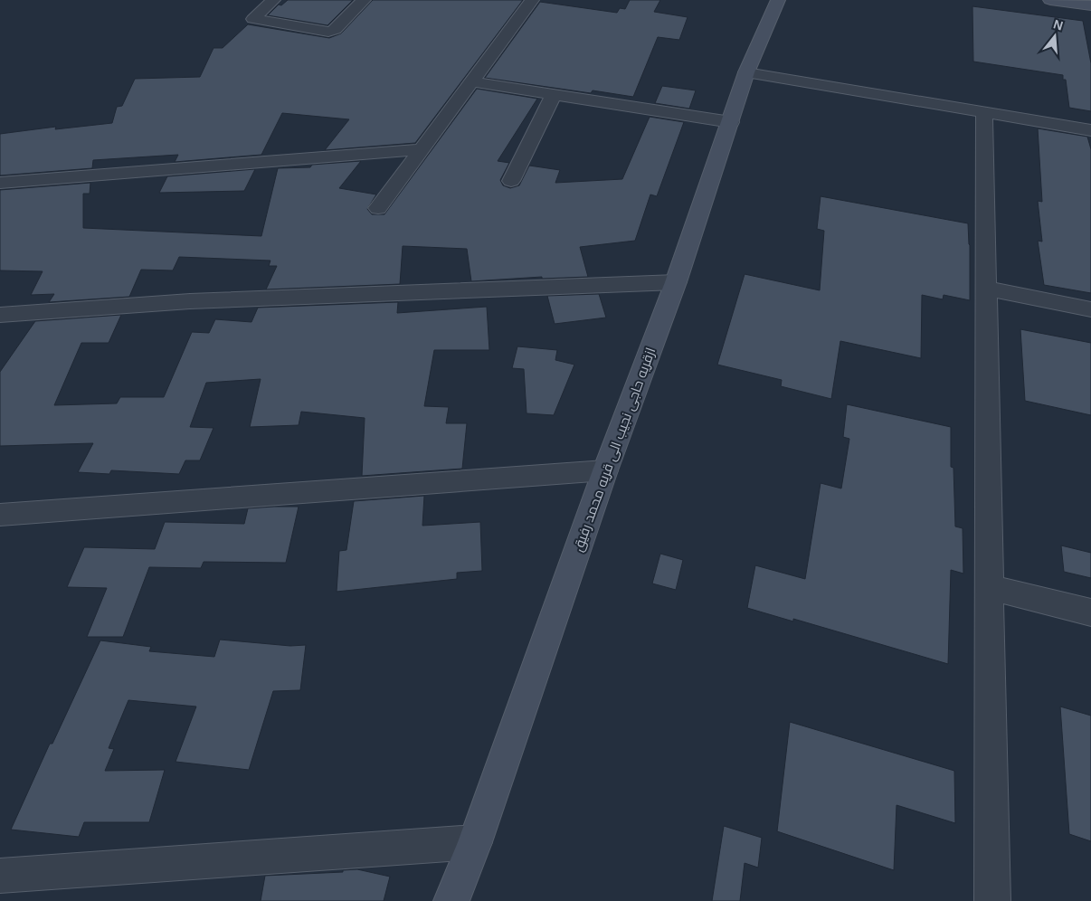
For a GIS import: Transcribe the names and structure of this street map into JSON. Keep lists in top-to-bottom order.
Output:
{
  "streets": {
    "street": ["ازقریه حاجی نجیب الی قریه محمد رفیق"]
  },
  "north": "top"
}
